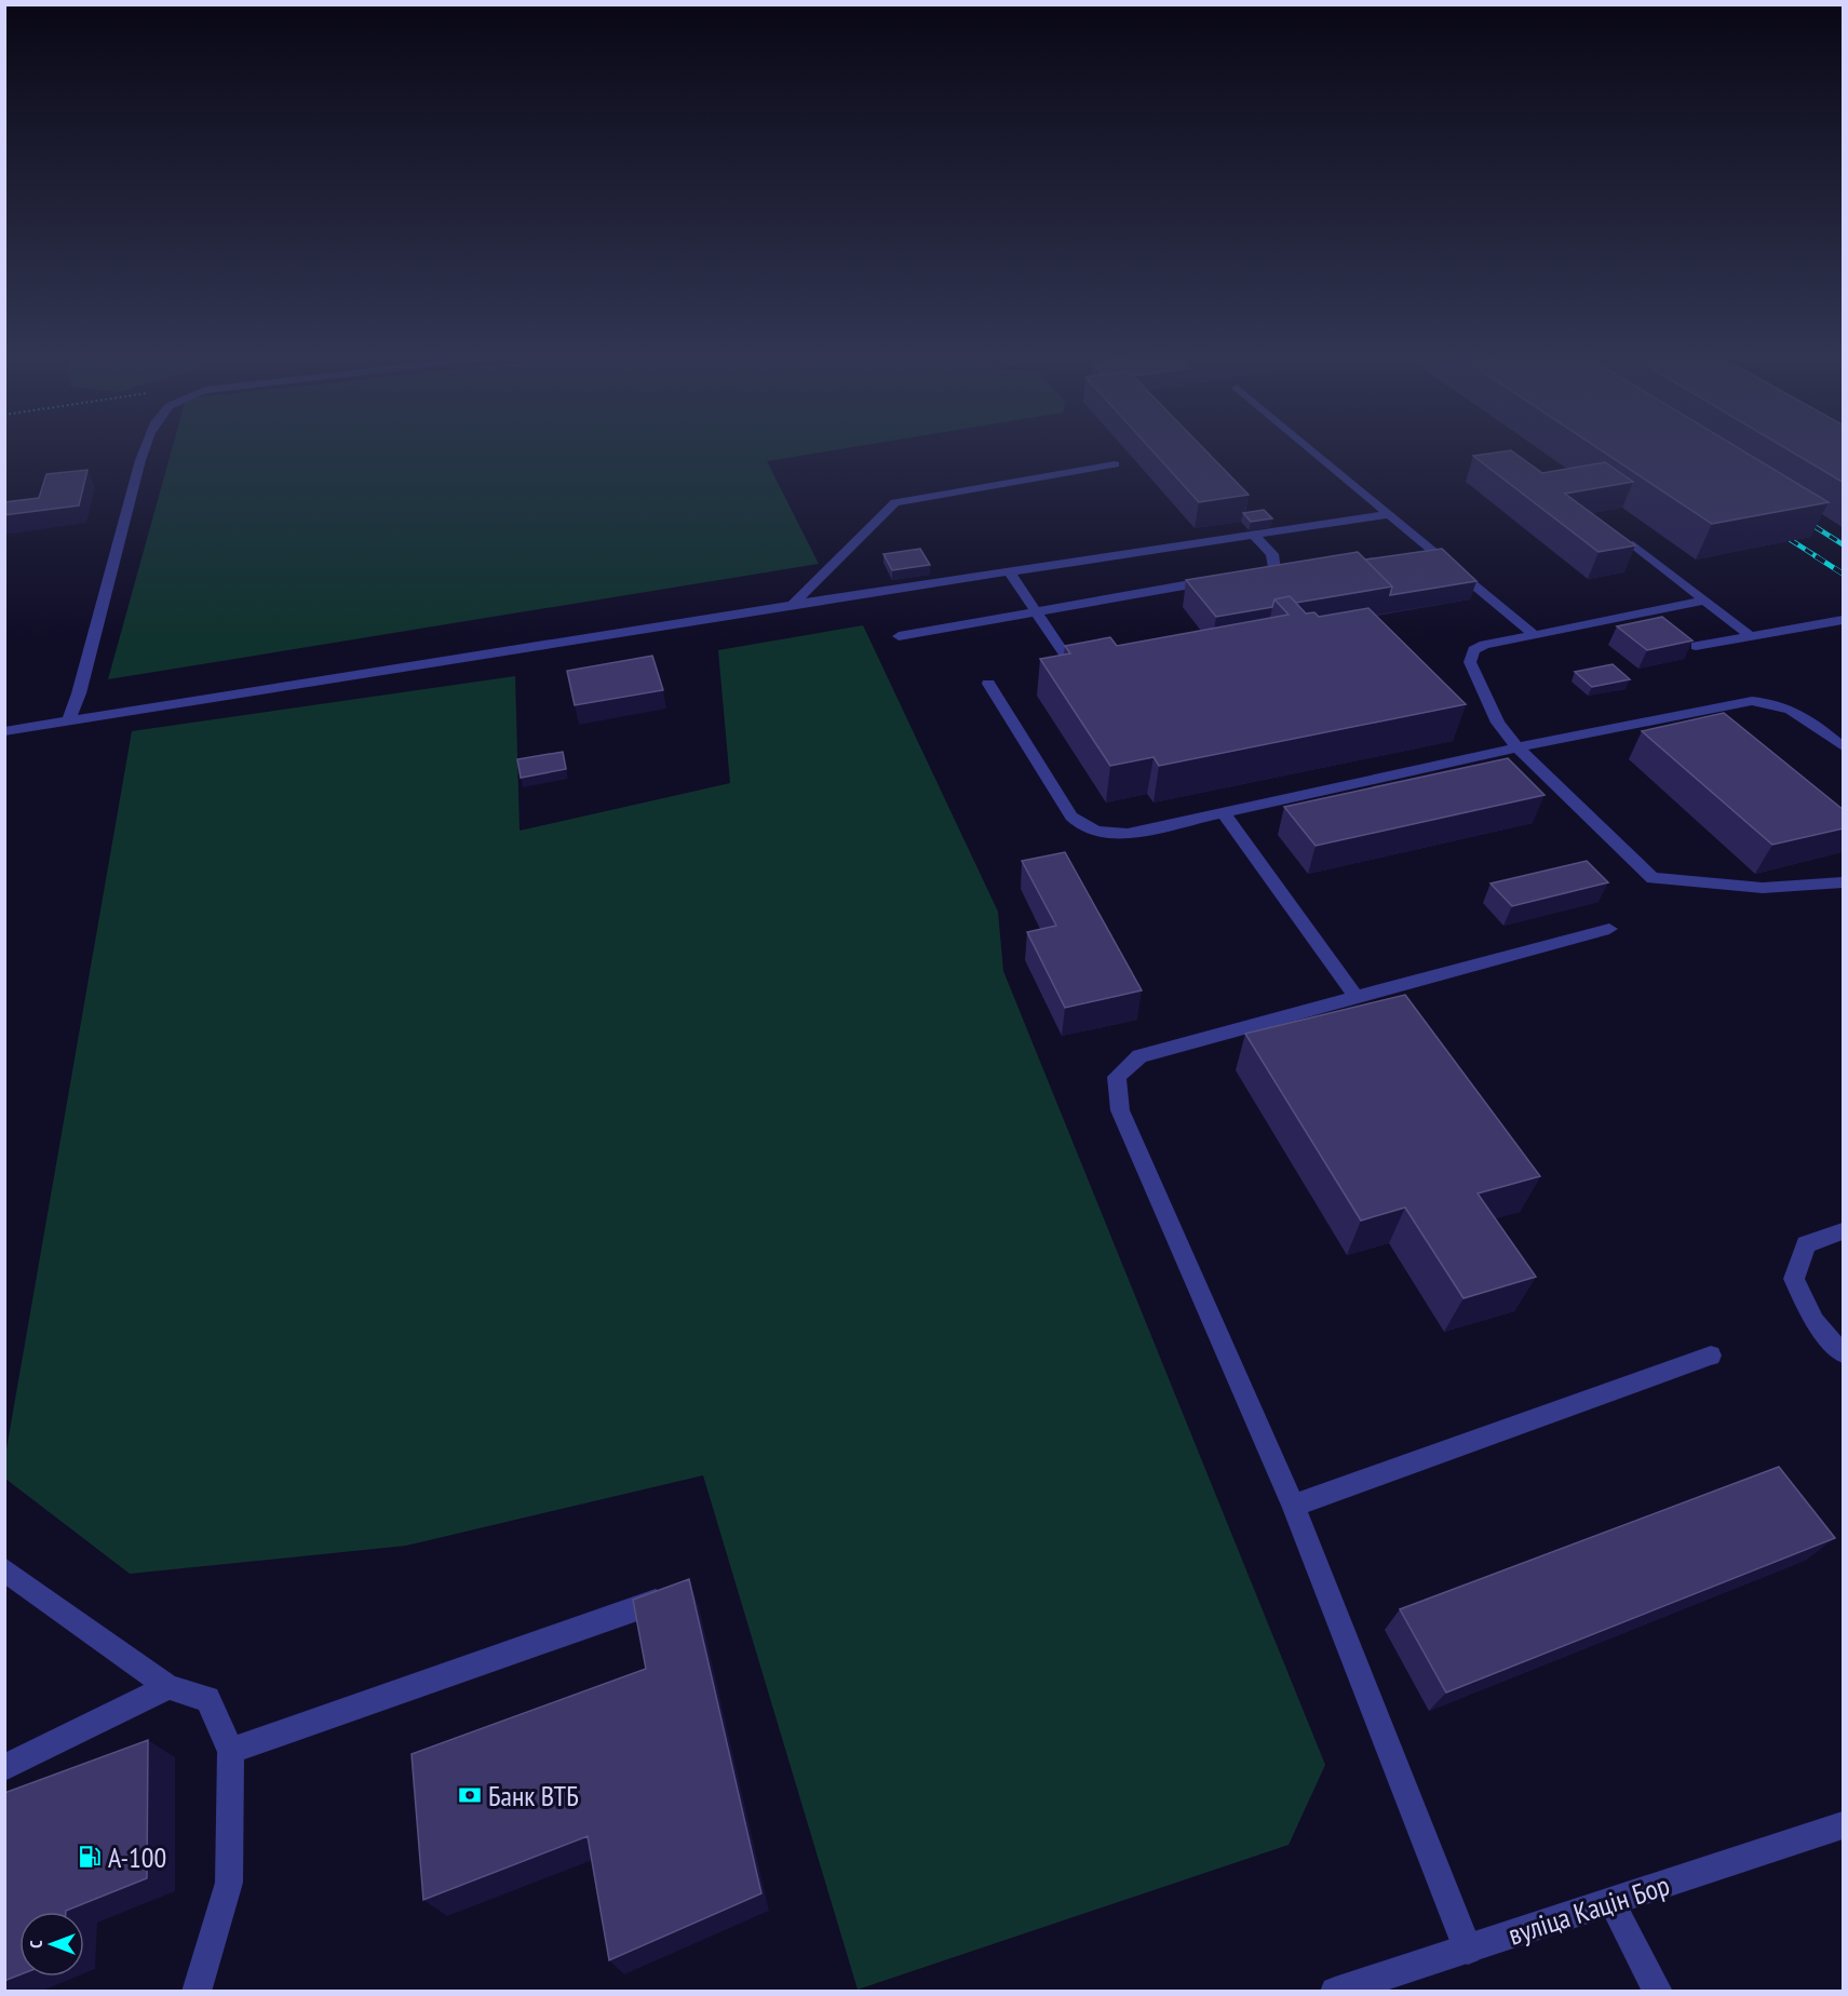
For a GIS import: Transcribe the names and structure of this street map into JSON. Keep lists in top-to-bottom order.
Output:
{
  "streets": {
    "street": ["вуліца Кацін Бор"]
  },
  "places": {
    "bank": ["Банк ВТБ"],
    "fuel station": ["А-100"]
  },
  "north": "left"
}
